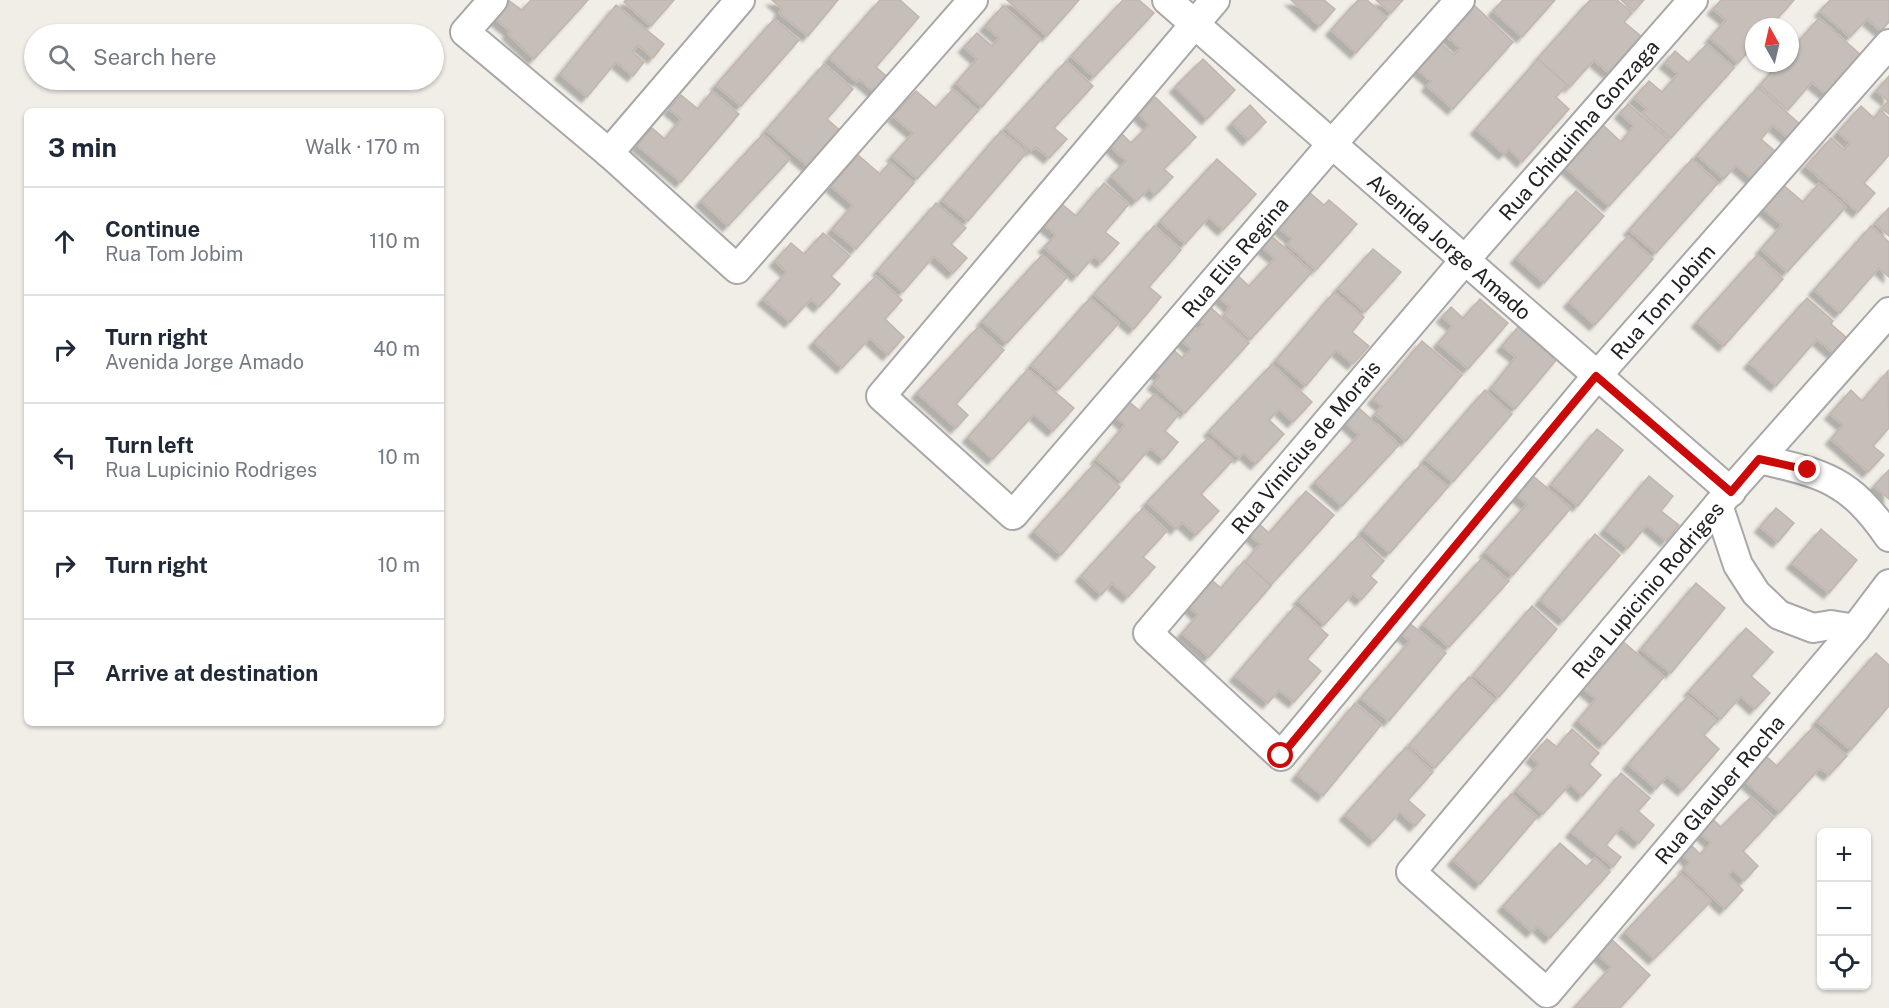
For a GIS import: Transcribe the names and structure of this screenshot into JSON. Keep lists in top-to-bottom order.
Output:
{
  "streets": {
    "street": [
      "Rua Chiquinha Gonzaga",
      "Avenida Jorge Amado",
      "Rua Elis Regina",
      "Rua Tom Jobim",
      "Rua Vinicius de Morais",
      "Rua Lupicinio Rodriges",
      "Rua Glauber Rocha"
    ]
  },
  "crossings": [
    ["Rua Chiquinha Gonzaga", "Avenida Jorge Amado"],
    ["Rua Chiquinha Gonzaga", "Rua Vinicius de Morais"],
    ["Avenida Jorge Amado", "Rua Elis Regina"],
    ["Avenida Jorge Amado", "Rua Tom Jobim"],
    ["Avenida Jorge Amado", "Rua Vinicius de Morais"],
    ["Avenida Jorge Amado", "Rua Lupicinio Rodriges"],
    ["Rua Tom Jobim", "Rua Vinicius de Morais"],
    ["Rua Lupicinio Rodriges", "Rua Glauber Rocha"]
  ],
  "north": "top",
  "page": {
    "search": "Search here",
    "heading": ["3 min", "Walk · 170 m"],
    "list": [
      ["Continue", "Rua Tom Jobim", "110 m"],
      ["Turn right", "Avenida Jorge Amado", "40 m"],
      ["Turn left", "Rua Lupicinio Rodriges", "10 m"],
      ["Turn right", "10 m"],
      "Arrive at destination"
    ],
    "map_buttons": ["+", "−"]
  }
}
